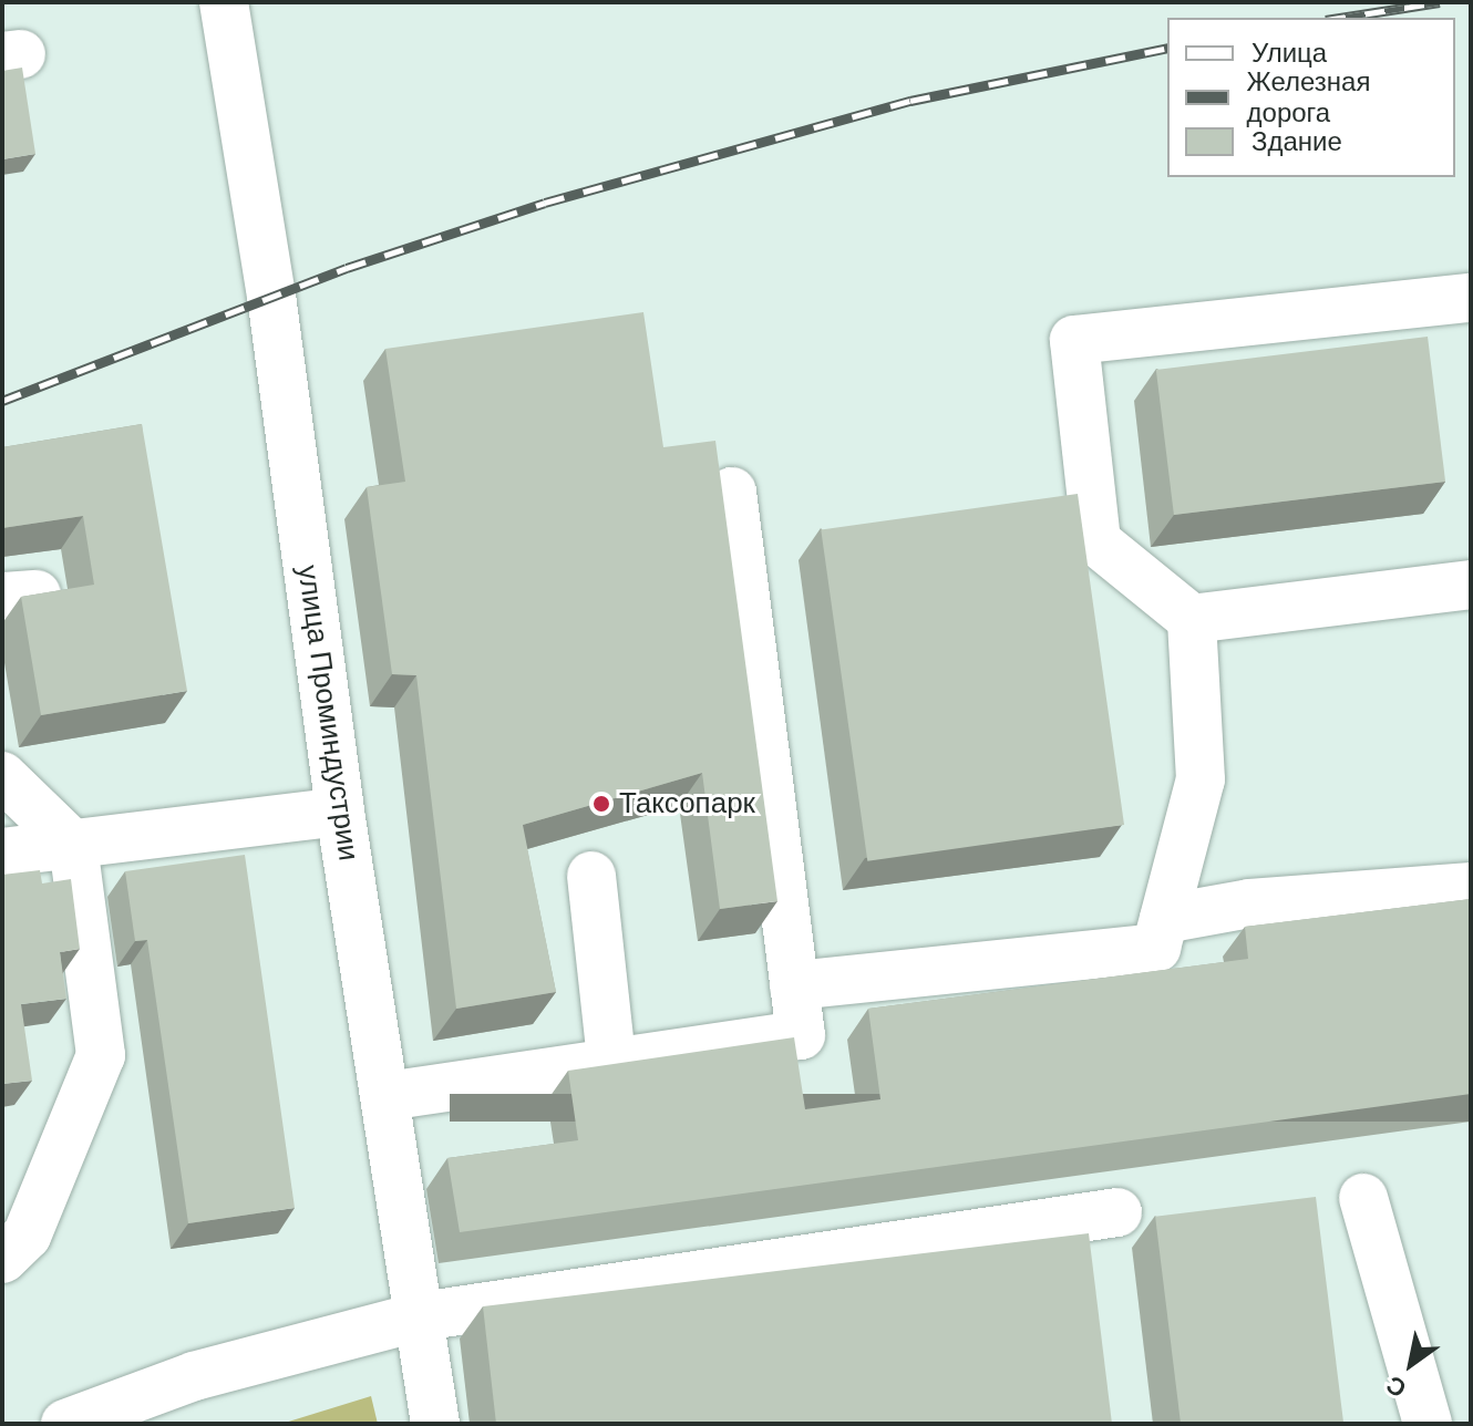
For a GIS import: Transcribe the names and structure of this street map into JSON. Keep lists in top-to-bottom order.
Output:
{
  "streets": {
    "main road": ["улица Проминдустрии"]
  },
  "places": ["Таксопарк"],
  "legend": ["Улица", "Железная дорога", "Здание"],
  "north": "bottom left"
}
